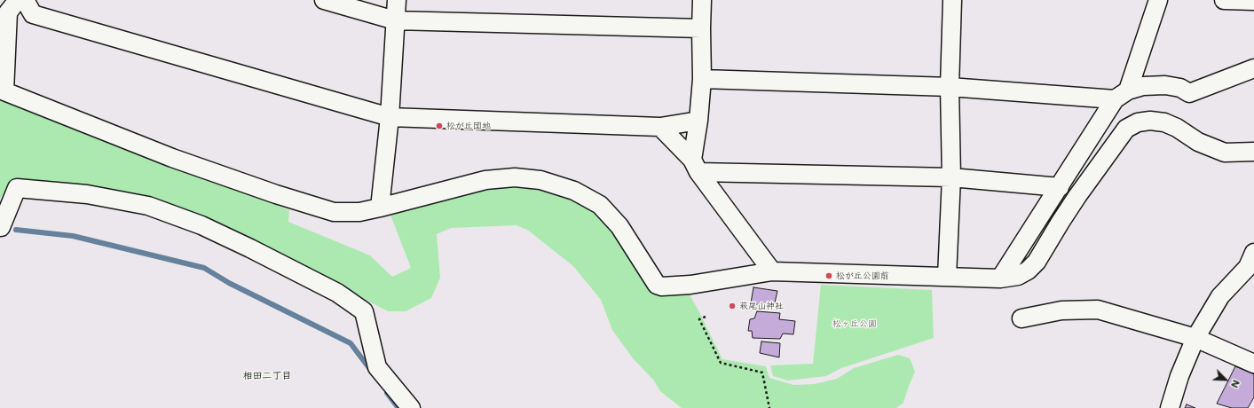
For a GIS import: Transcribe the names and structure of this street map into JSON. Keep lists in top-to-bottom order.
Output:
{
  "districts": ["相田二丁目"],
  "parks": ["松ヶ丘公園"],
  "places": ["松が丘団地", "松が丘公園前", "萩尾山神社"],
  "north": "bottom right"
}
